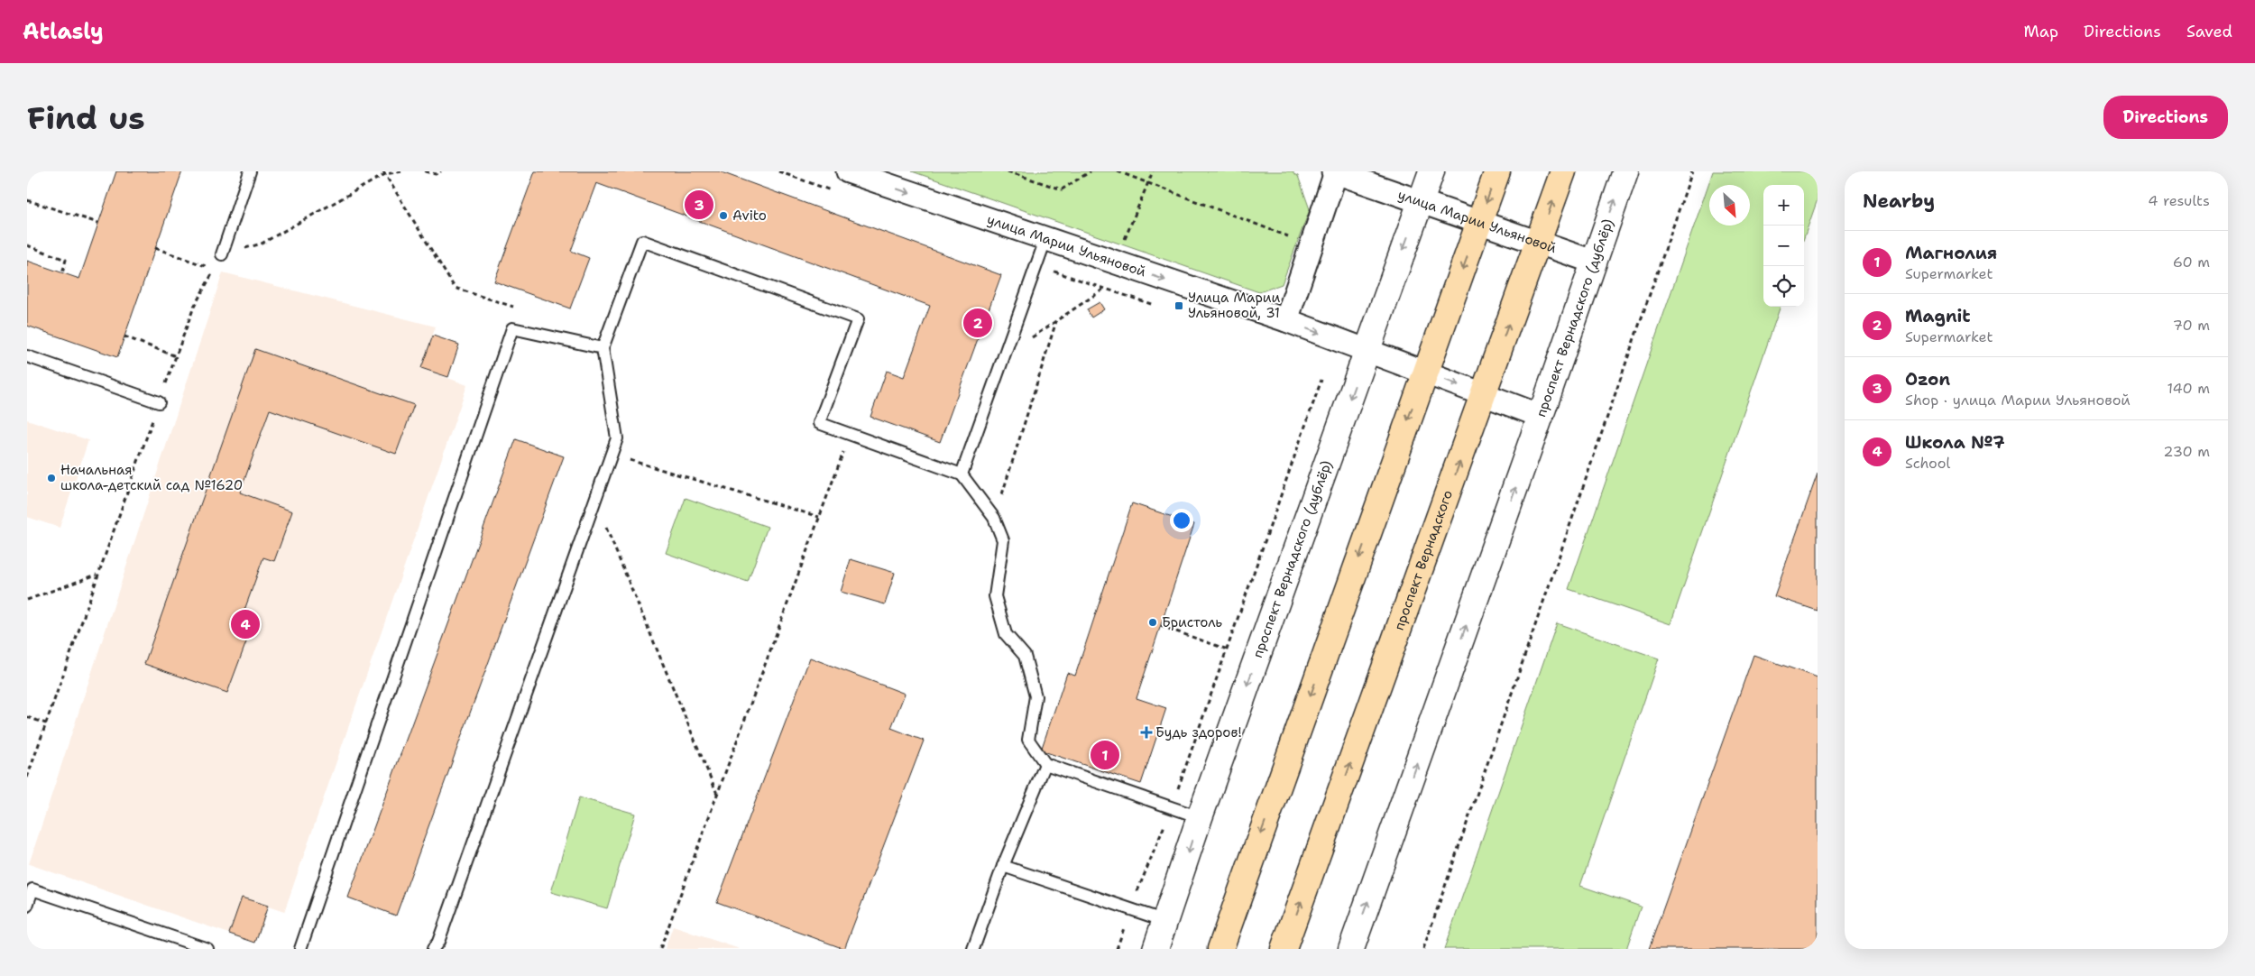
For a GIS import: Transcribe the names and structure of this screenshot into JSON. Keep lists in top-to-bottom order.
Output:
{
  "streets": {
    "main road": ["проспект Вернадского"],
    "street": ["улица Марии Ульяновой", "проспект Вернадского (дублёр)"]
  },
  "crossings": [
    ["улица Марии Ульяновой", "проспект Вернадского (дублёр)"],
    ["улица Марии Ульяновой", "проспект Вернадского"]
  ],
  "one_way": ["улица Марии Ульяновой"],
  "places": {
    "other": ["Avito", "Начальная школа-детский сад №1620", "Бристоль"],
    "transit": ["Улица Марии Ульяновой, 31"],
    "health": ["Будь здоров!"]
  },
  "north": "bottom right",
  "page": {
    "header": "Atlasly",
    "nav": ["Map", "Directions", "Saved"],
    "buttons": "Directions",
    "title": "Find us",
    "heading": ["Nearby", "4 results"],
    "map_buttons": ["+", "−"],
    "pins": [
      "3",
      "2",
      "4",
      "1"
    ],
    "list": [
      {
        "mark": "1",
        "name": "Магнолия",
        "note": "Supermarket",
        "value": "60 m"
      },
      {
        "mark": "2",
        "name": "Magnit",
        "note": "Supermarket",
        "value": "70 m"
      },
      {
        "mark": "3",
        "name": "Ozon",
        "note": "Shop · улица Марии Ульяновой",
        "value": "140 m"
      },
      {
        "mark": "4",
        "name": "Школа №7",
        "note": "School",
        "value": "230 m"
      }
    ]
  }
}
